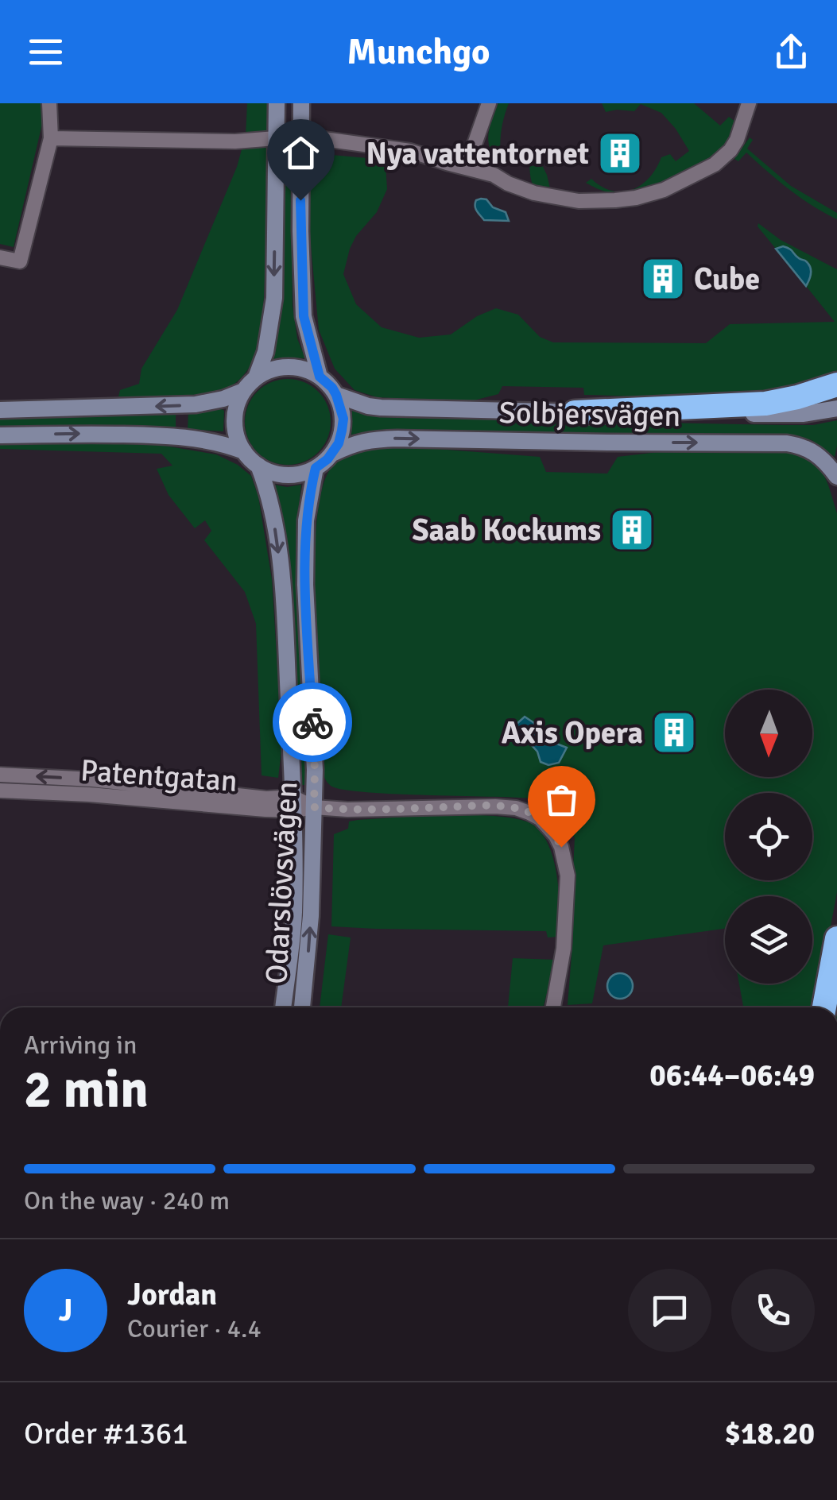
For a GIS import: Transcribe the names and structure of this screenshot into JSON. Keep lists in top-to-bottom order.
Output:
{
  "streets": {
    "main road": ["Solbjersvägen", "Odarslövsvägen"],
    "street": ["Patentgatan"]
  },
  "crossings": [
    ["Solbjersvägen", "Odarslövsvägen"],
    ["Patentgatan", "Odarslövsvägen"]
  ],
  "places": {
    "building": [
      "Nya vattentornet",
      "Cube",
      "Saab Kockums",
      "Axis Opera"
    ]
  },
  "north": "bottom",
  "page": {
    "header": "Munchgo",
    "heading": ["2 min", "Arriving in", "06:44–06:49"],
    "panel": [
      "Jordan",
      "Courier · 4.4",
      "Order #1361",
      "$18.20"
    ],
    "bar": "On the way · 240 m",
    "round": "J"
  }
}
